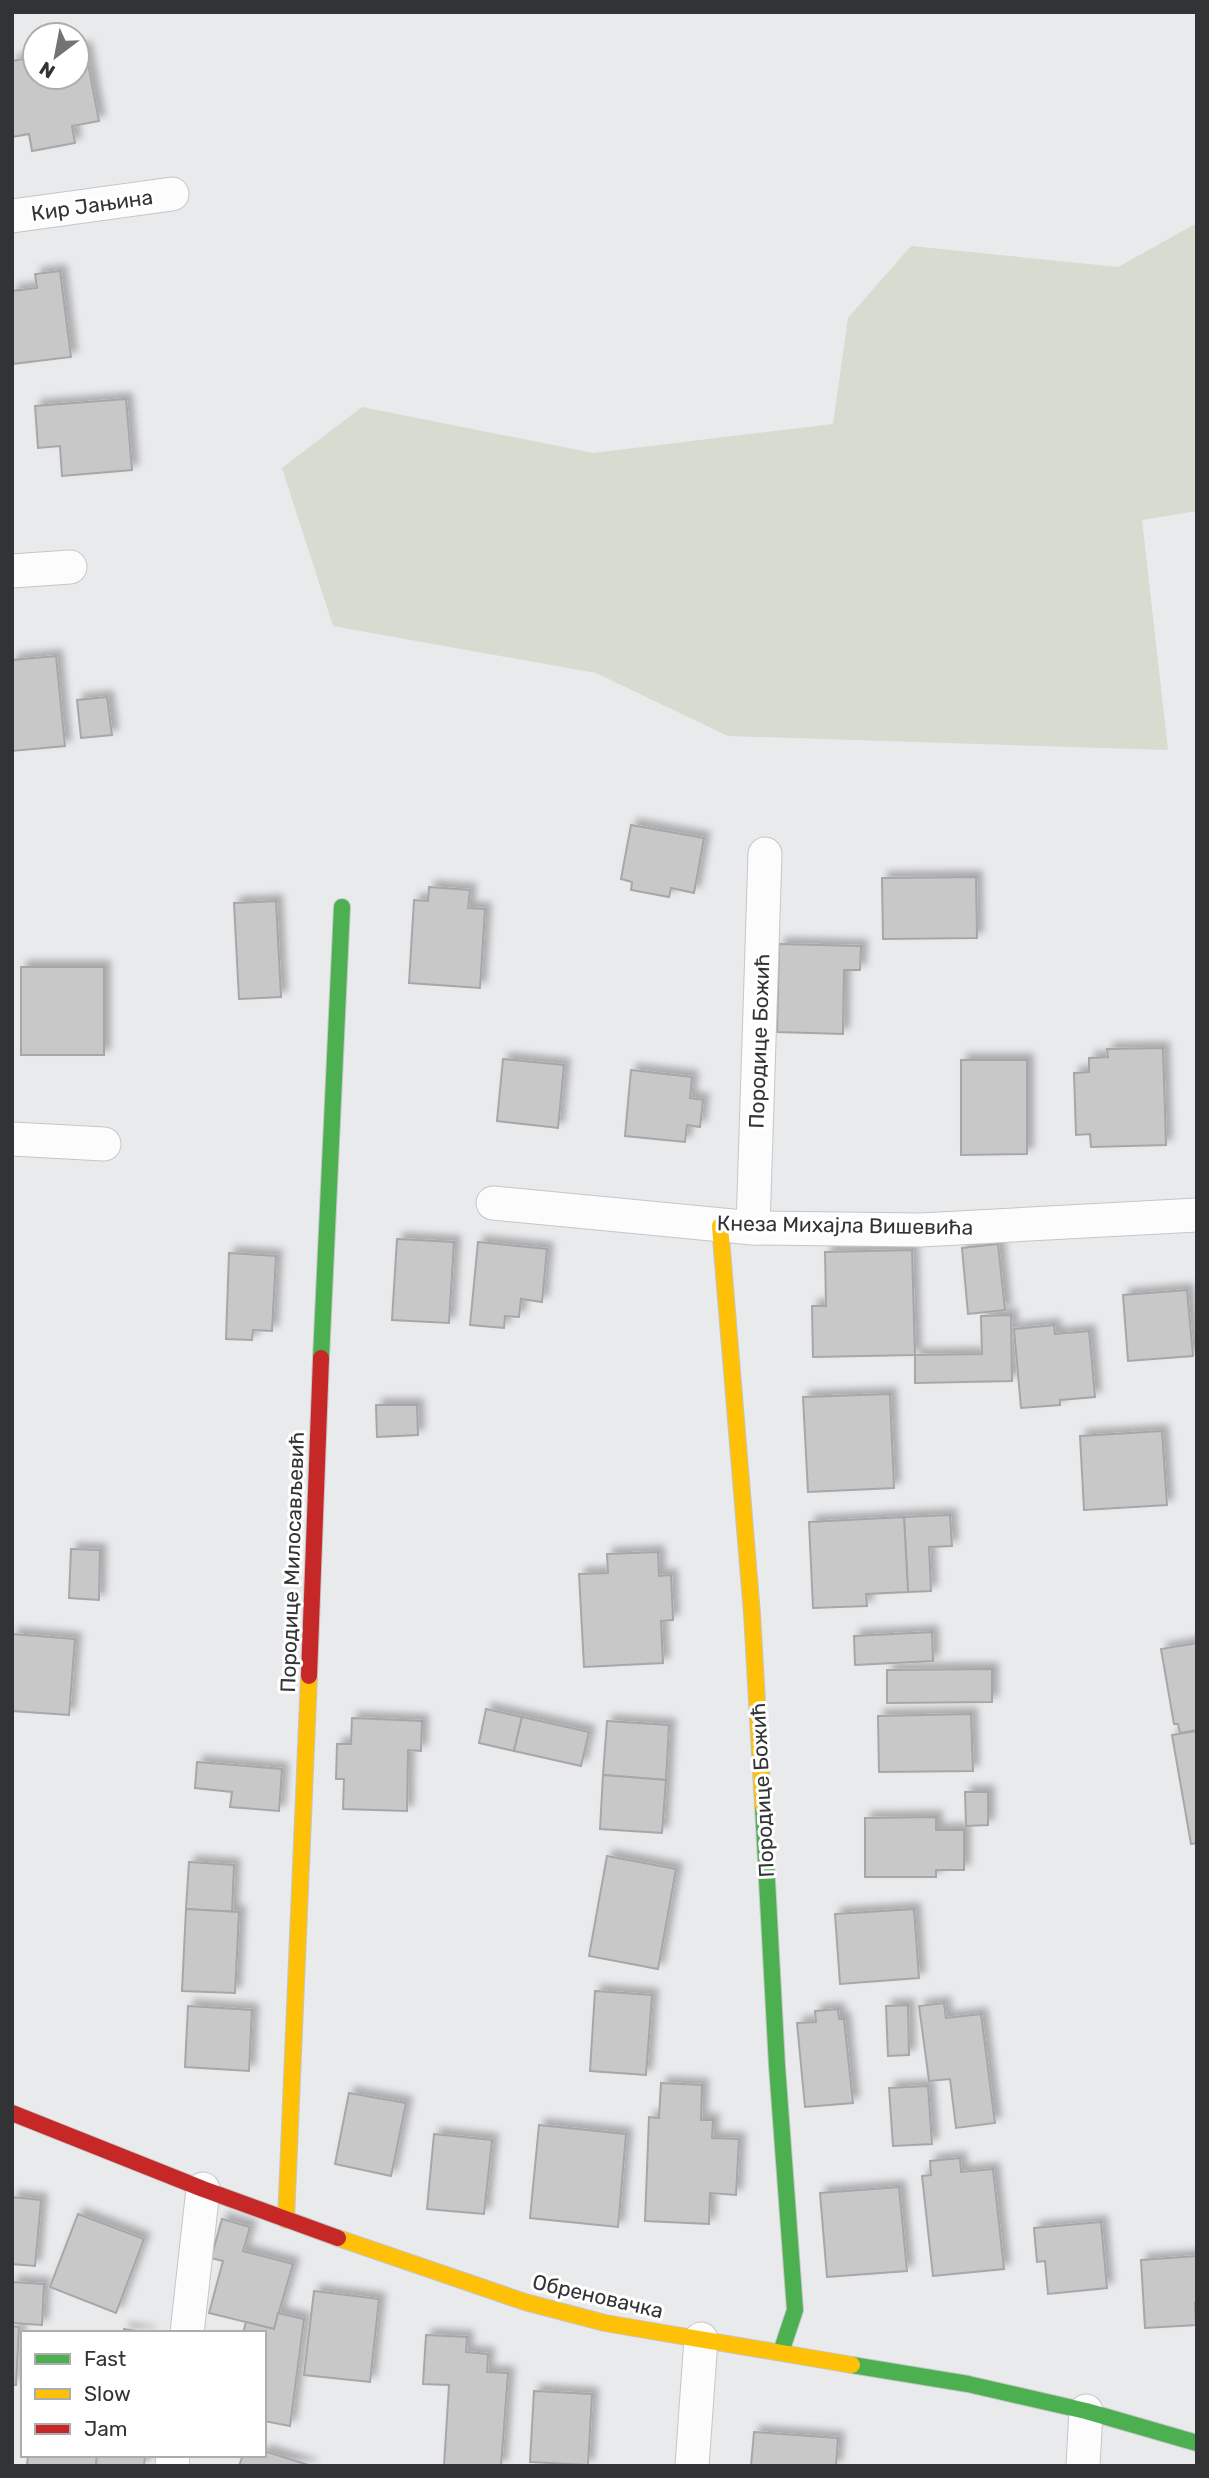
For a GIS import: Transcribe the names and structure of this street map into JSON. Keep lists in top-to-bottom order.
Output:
{
  "streets": {
    "street": [
      "Кир Јањина",
      "Породице Божић",
      "Кнеза Михајла Вишевића",
      "Породице Милосављевић",
      "Обреновачка"
    ]
  },
  "crossings": [
    ["Породице Божић", "Кнеза Михајла Вишевића"],
    ["Породице Божић", "Обреновачка"],
    ["Породице Милосављевић", "Обреновачка"]
  ],
  "legend": ["Fast", "Slow", "Jam"],
  "north": "bottom left"
}
